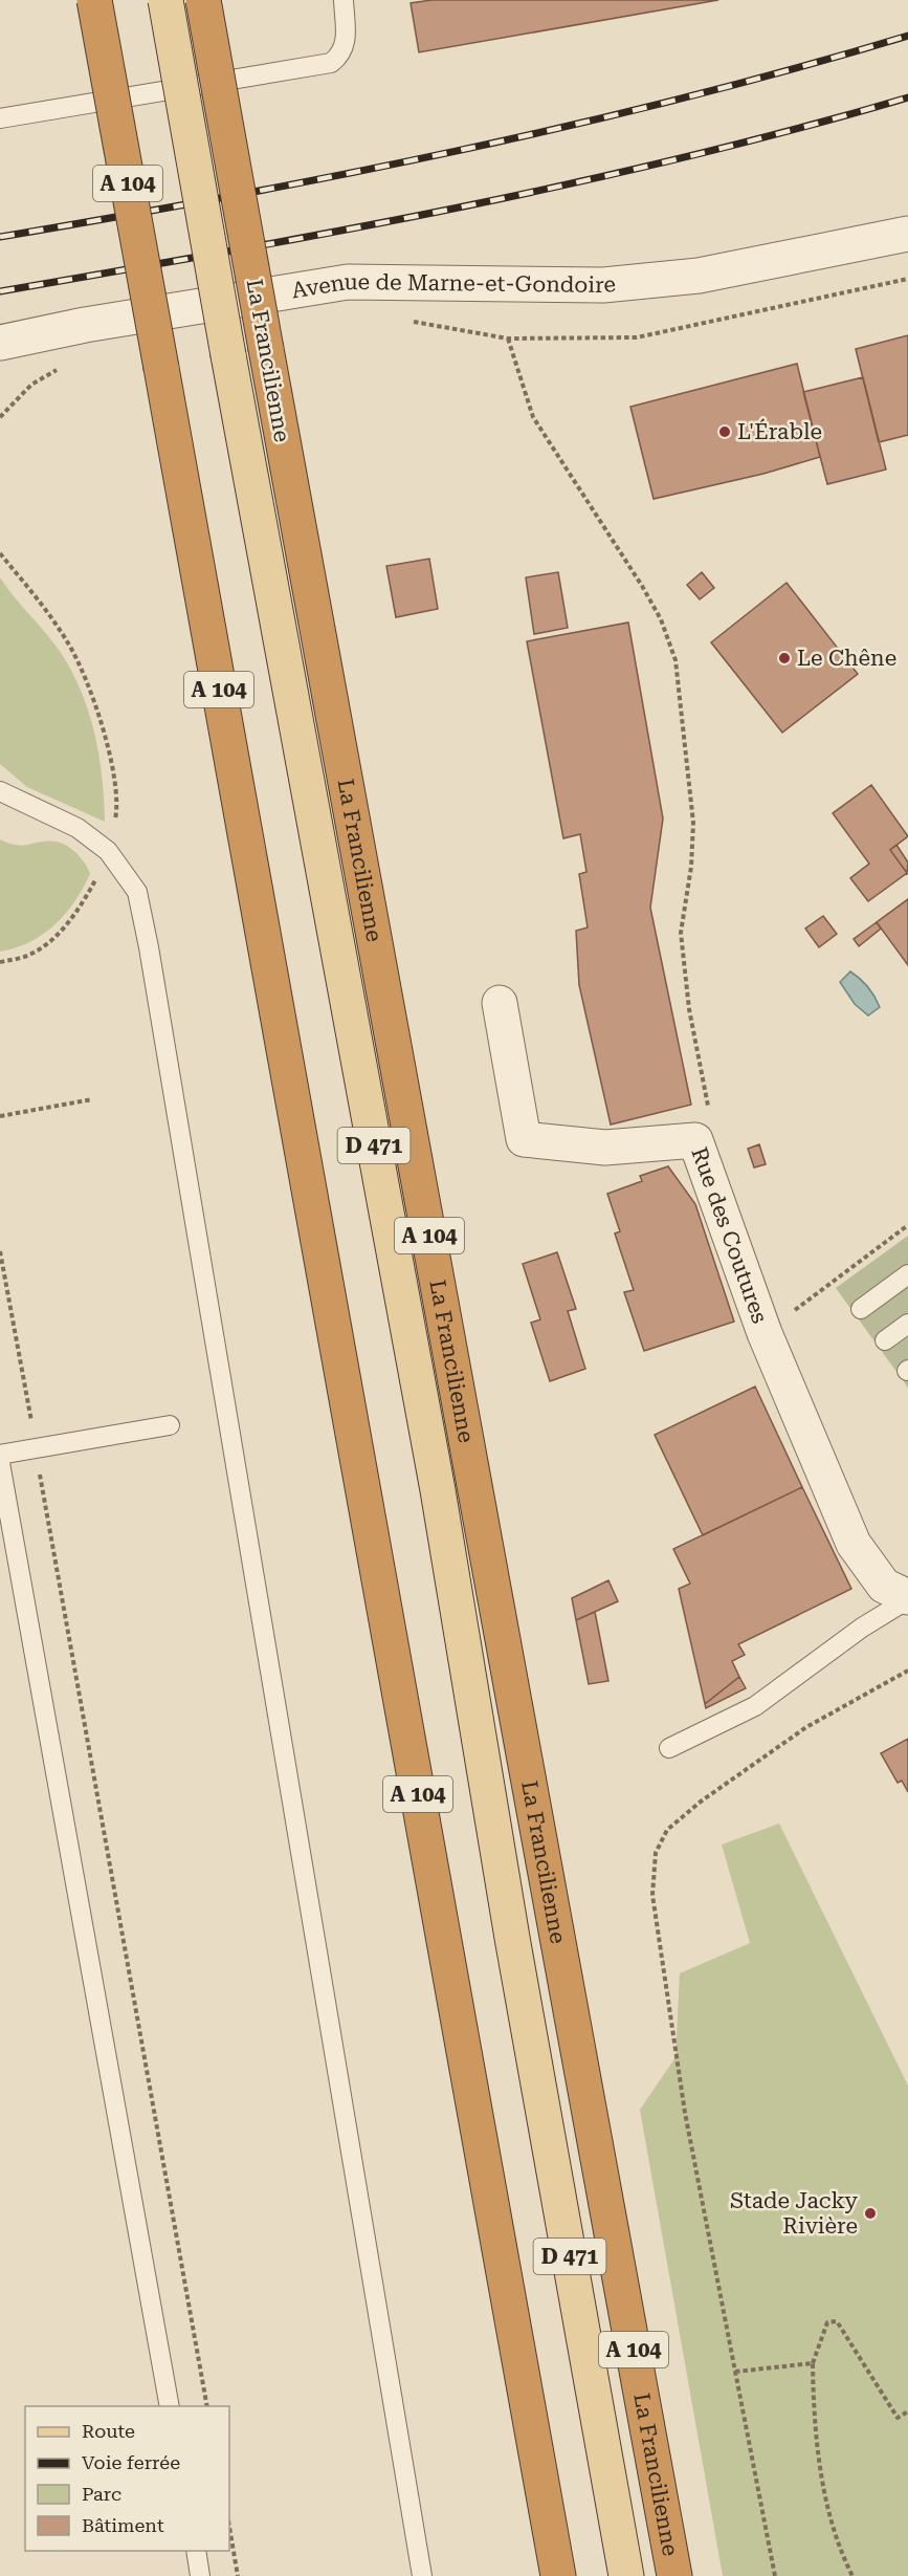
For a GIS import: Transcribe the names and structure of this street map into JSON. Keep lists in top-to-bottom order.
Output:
{
  "streets": {
    "highway": ["A 104", "La Francilienne"],
    "main road": ["D 471"],
    "street": ["Avenue de Marne-et-Gondoire", "Rue des Coutures"]
  },
  "places": ["L'Érable", "Le Chêne", "Stade Jacky Rivière"],
  "legend": [
    "Route",
    "Voie ferrée",
    "Parc",
    "Bâtiment"
  ]
}
